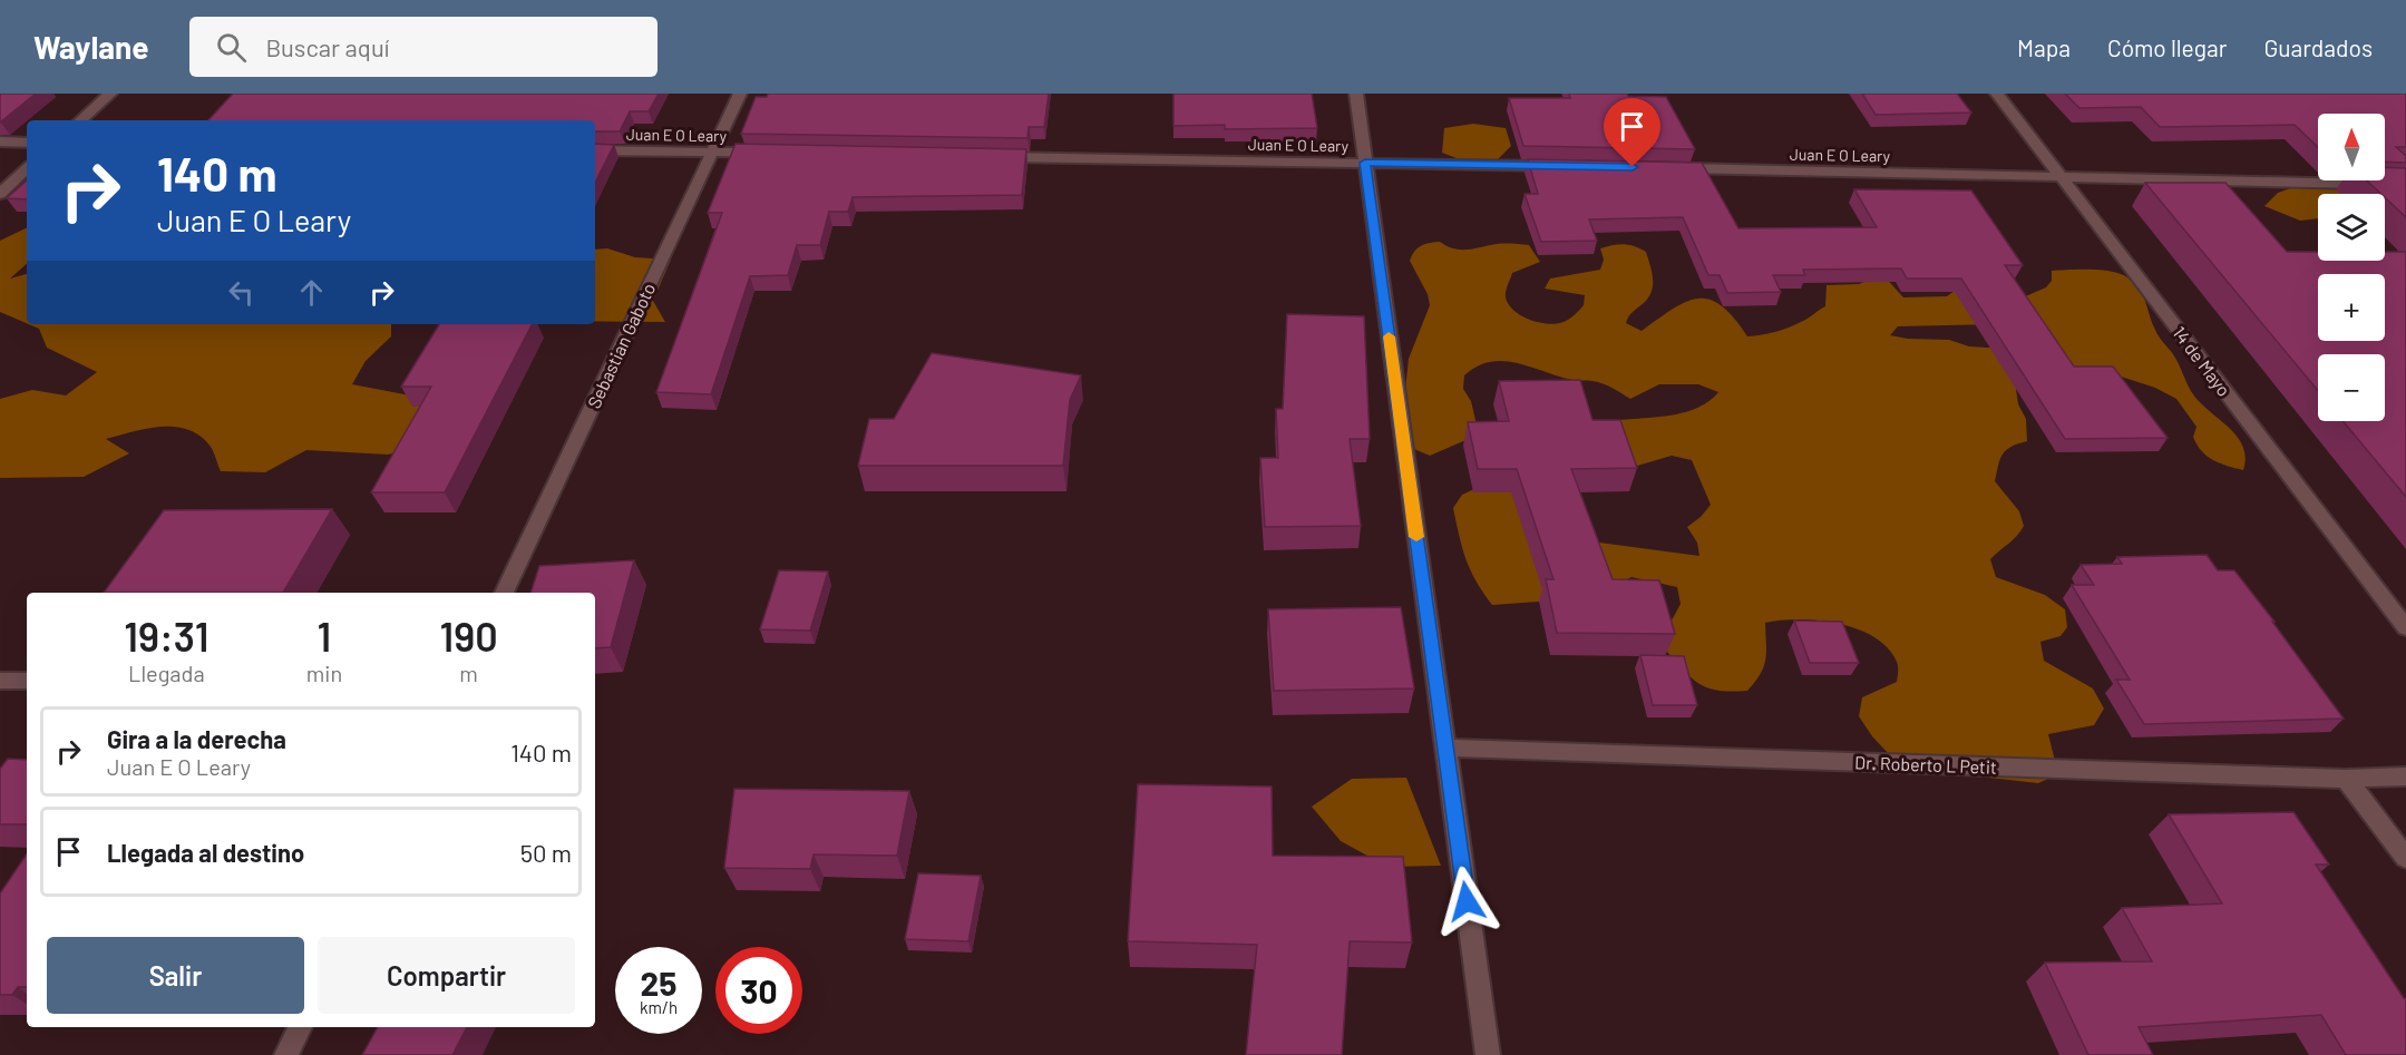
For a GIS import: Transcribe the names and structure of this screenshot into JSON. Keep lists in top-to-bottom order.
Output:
{
  "streets": {
    "street": [
      "Juan E O Leary",
      "Sebastian Gaboto",
      "14 de Mayo",
      "Dr. Roberto L Petit"
    ]
  },
  "crossings": [
    ["Juan E O Leary", "Sebastian Gaboto"],
    ["Juan E O Leary", "14 de Mayo"]
  ],
  "north": "top",
  "page": {
    "header": "Waylane",
    "search": "Buscar aquí",
    "nav": ["Mapa", "Cómo llegar", "Guardados"],
    "map_buttons": ["+", "−"],
    "turn": ["140 m", "Juan E O Leary"],
    "eta": [
      "19:31",
      "Llegada",
      "1",
      "min",
      "190",
      "m"
    ],
    "list": [
      {
        "name": "Gira a la derecha",
        "note": "Juan E O Leary",
        "value": "140 m"
      },
      {
        "name": "Llegada al destino",
        "value": "50 m"
      }
    ],
    "buttons": ["Salir", "Compartir"],
    "speed": "25 km/h",
    "limit": "30"
  }
}
